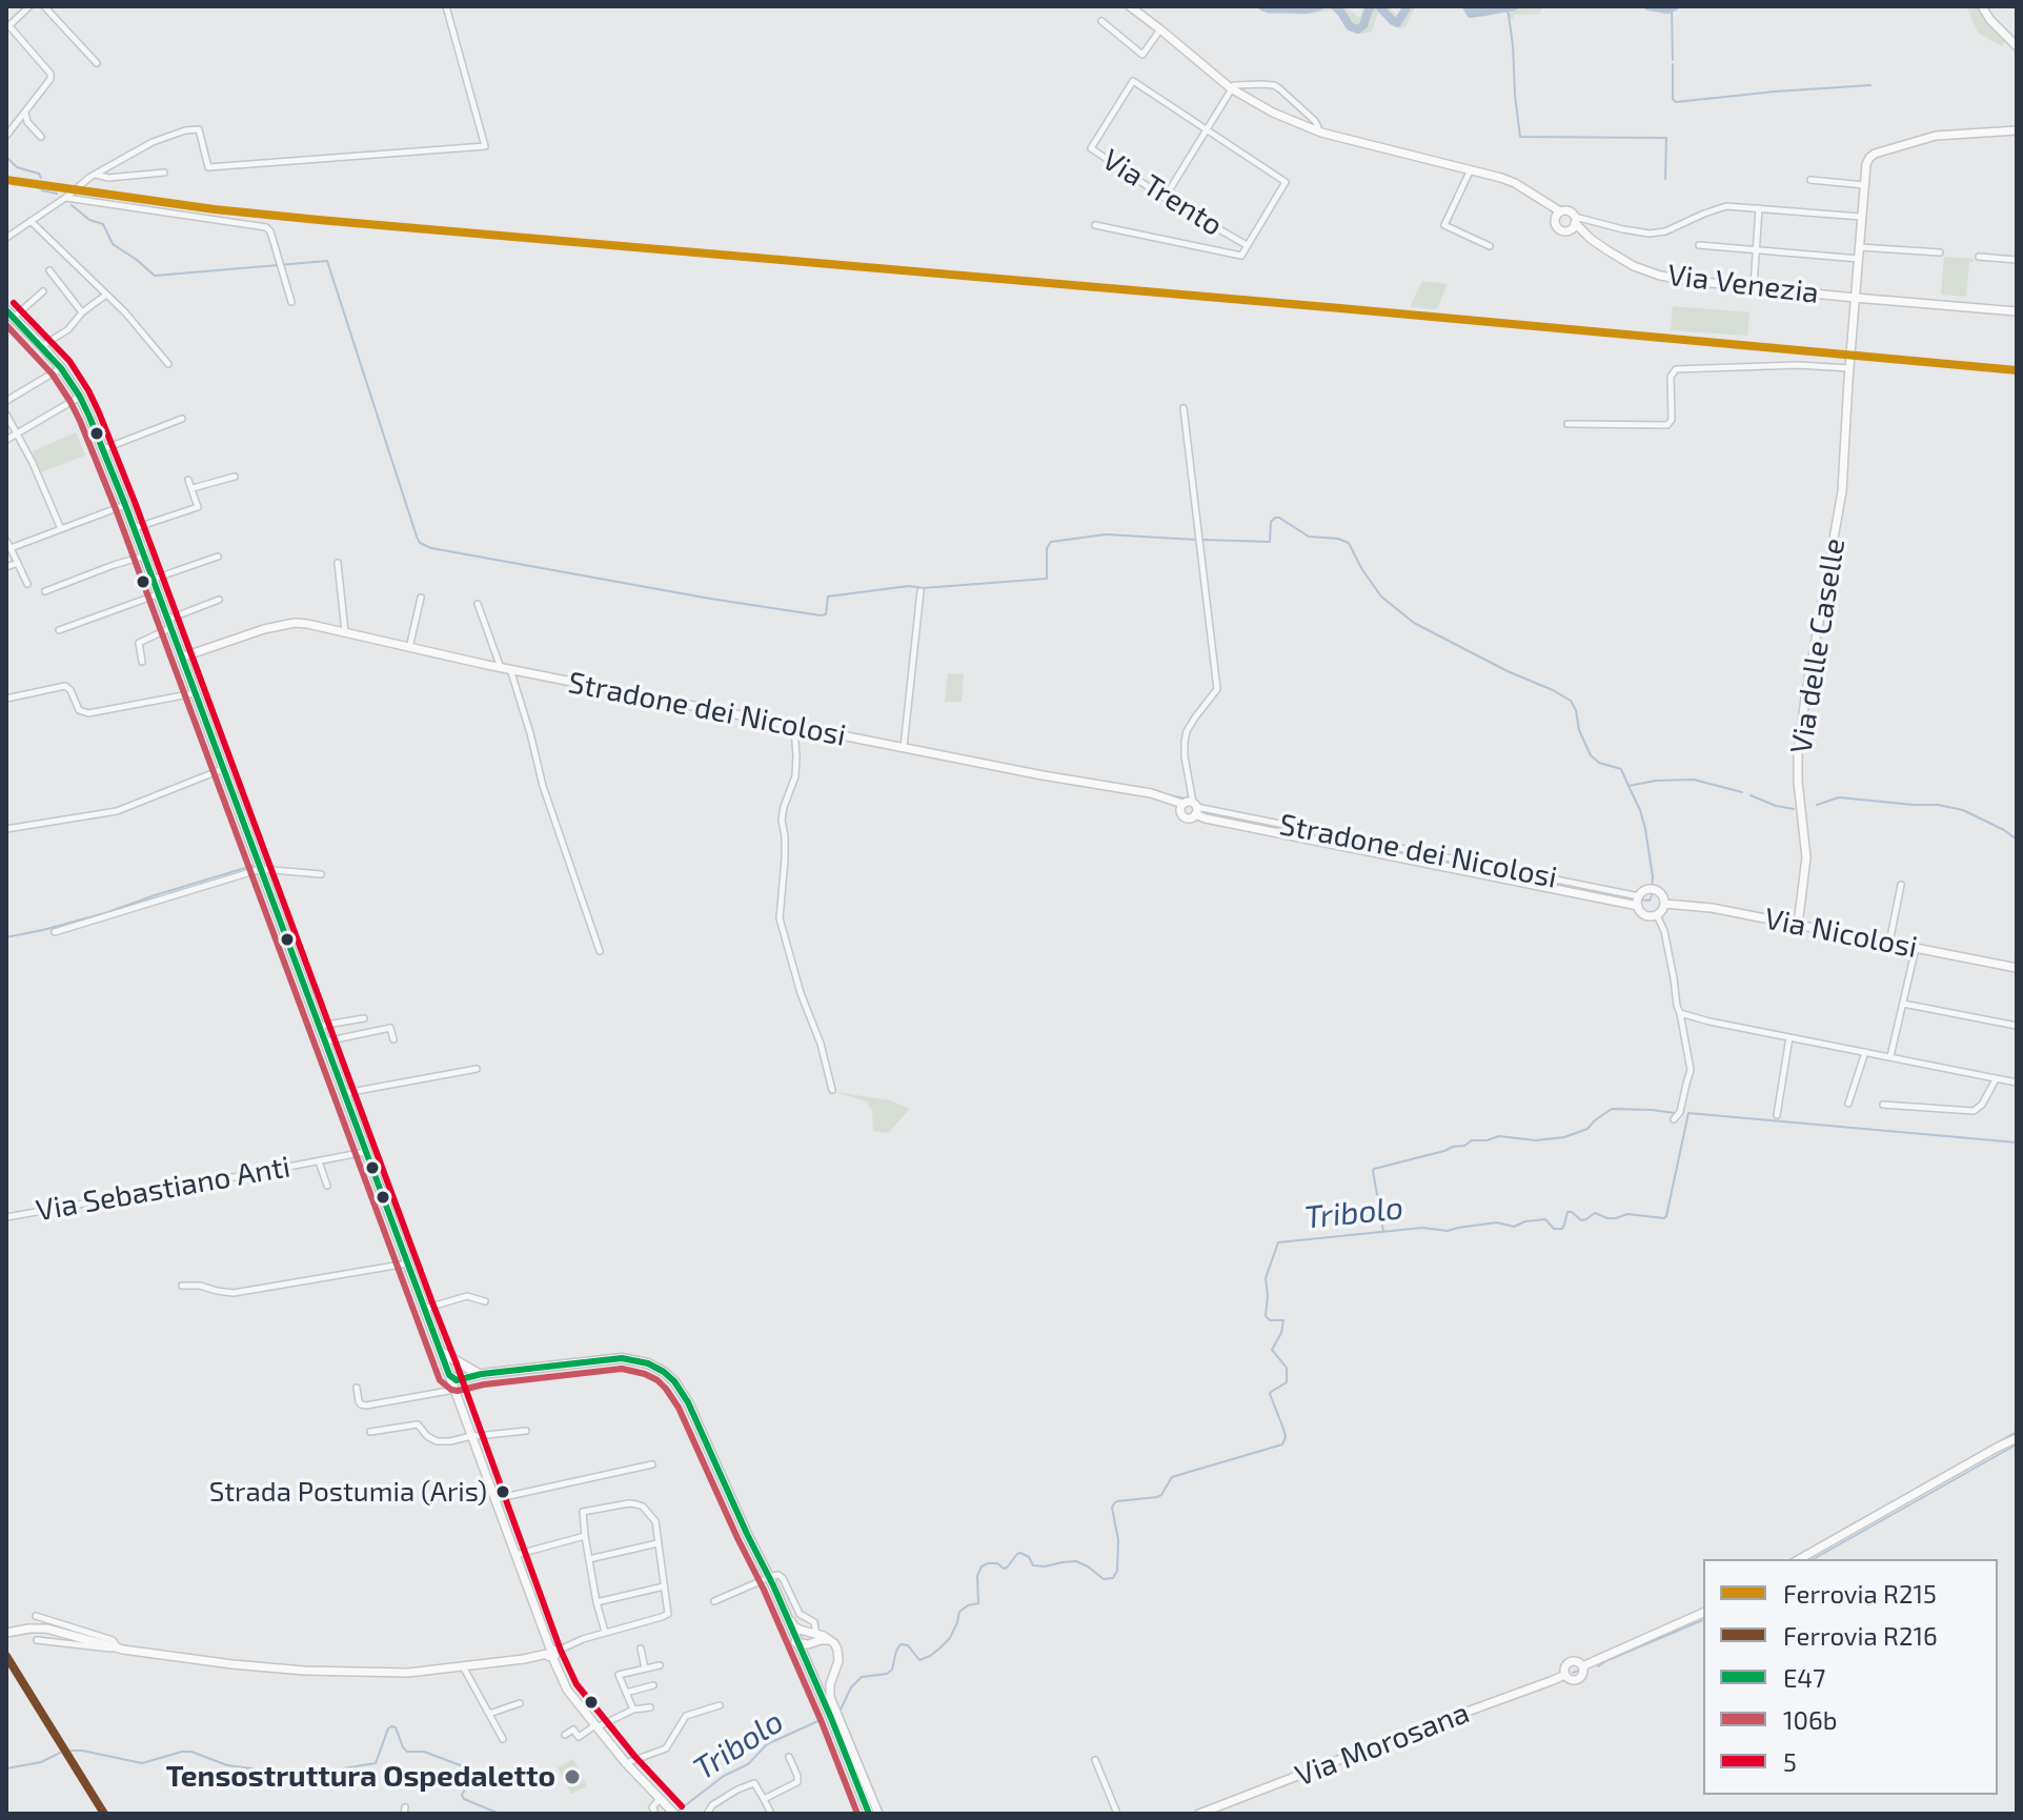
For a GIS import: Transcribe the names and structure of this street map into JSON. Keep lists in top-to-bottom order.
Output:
{
  "streets": {
    "street": [
      "Via Trento",
      "Via Venezia",
      "Via delle Caselle",
      "Stradone dei Nicolosi",
      "Via Nicolosi",
      "Via Sebastiano Anti",
      "Via Morosana"
    ]
  },
  "crossings": [
    ["Via Venezia", "Via delle Caselle"],
    ["Via delle Caselle", "Via Nicolosi"],
    ["Stradone dei Nicolosi", "Via Nicolosi"]
  ],
  "water": ["Tribolo"],
  "places": ["Strada Postumia (Aris)", "Tensostruttura Ospedaletto"],
  "lines": [
    "rail line R215",
    "transit line 5",
    "transit line E47",
    "transit line 106b",
    "rail line R216"
  ],
  "legend": [
    "Ferrovia R215",
    "Ferrovia R216",
    "E47",
    "106b",
    "5"
  ]
}
